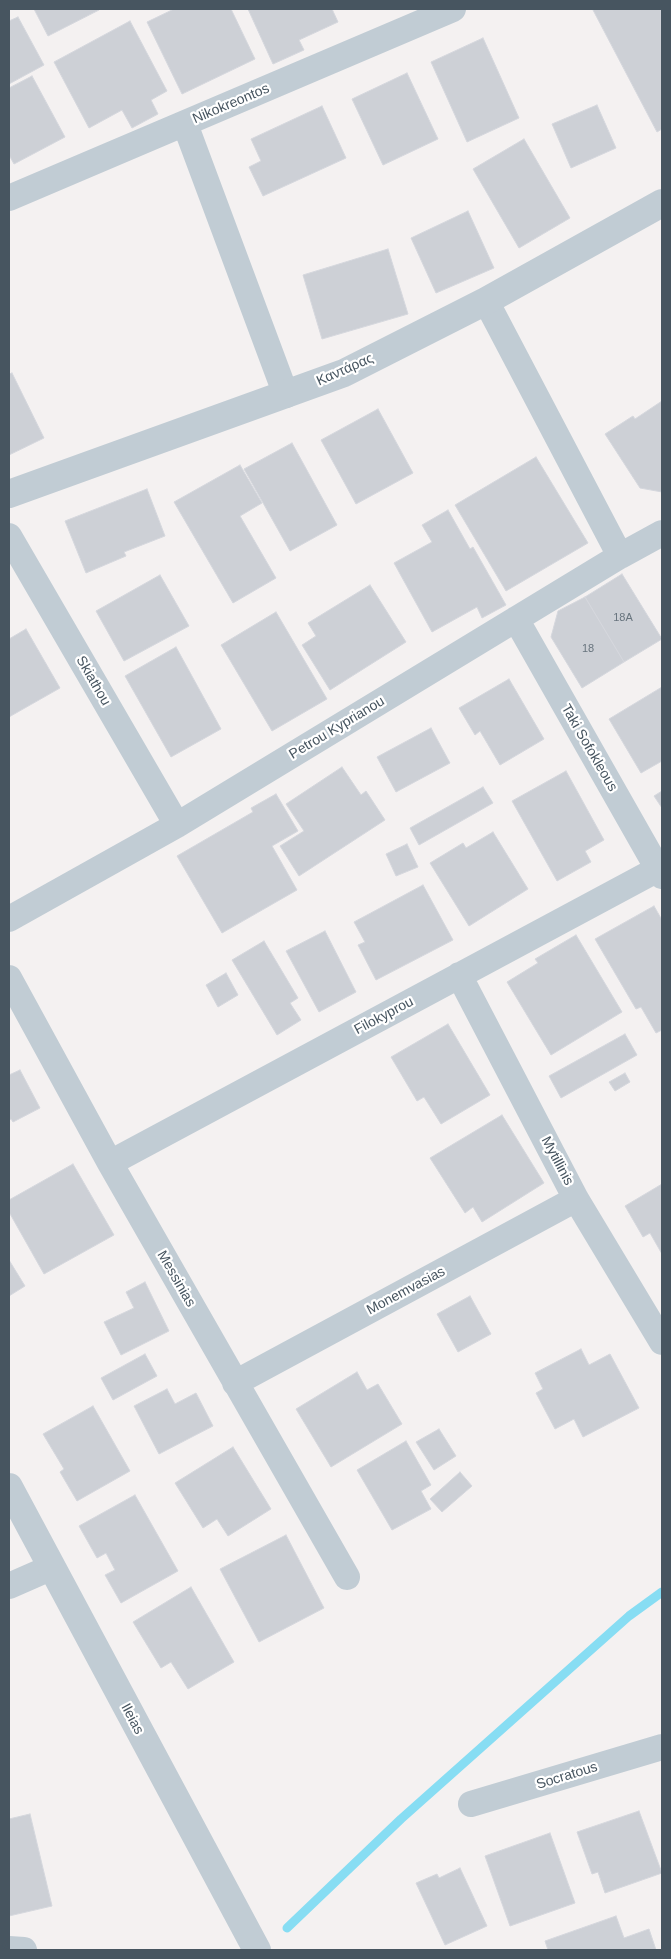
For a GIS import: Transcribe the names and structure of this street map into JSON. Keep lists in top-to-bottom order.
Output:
{
  "streets": {
    "street": [
      "Nikokreontos",
      "Καντάρας",
      "Skiathou",
      "Petrou Kyprianou",
      "Taki Sofokleous",
      "Filokyprou",
      "Mytillinis",
      "Messinias",
      "Monemvasias",
      "Ileias",
      "Socratous"
    ]
  },
  "crossings": [
    ["Skiathou", "Petrou Kyprianou"],
    ["Petrou Kyprianou", "Taki Sofokleous"],
    ["Taki Sofokleous", "Filokyprou"],
    ["Filokyprou", "Mytillinis"],
    ["Filokyprou", "Messinias"],
    ["Mytillinis", "Monemvasias"],
    ["Messinias", "Monemvasias"]
  ],
  "house_numbers": ["18A", "18"]
}
